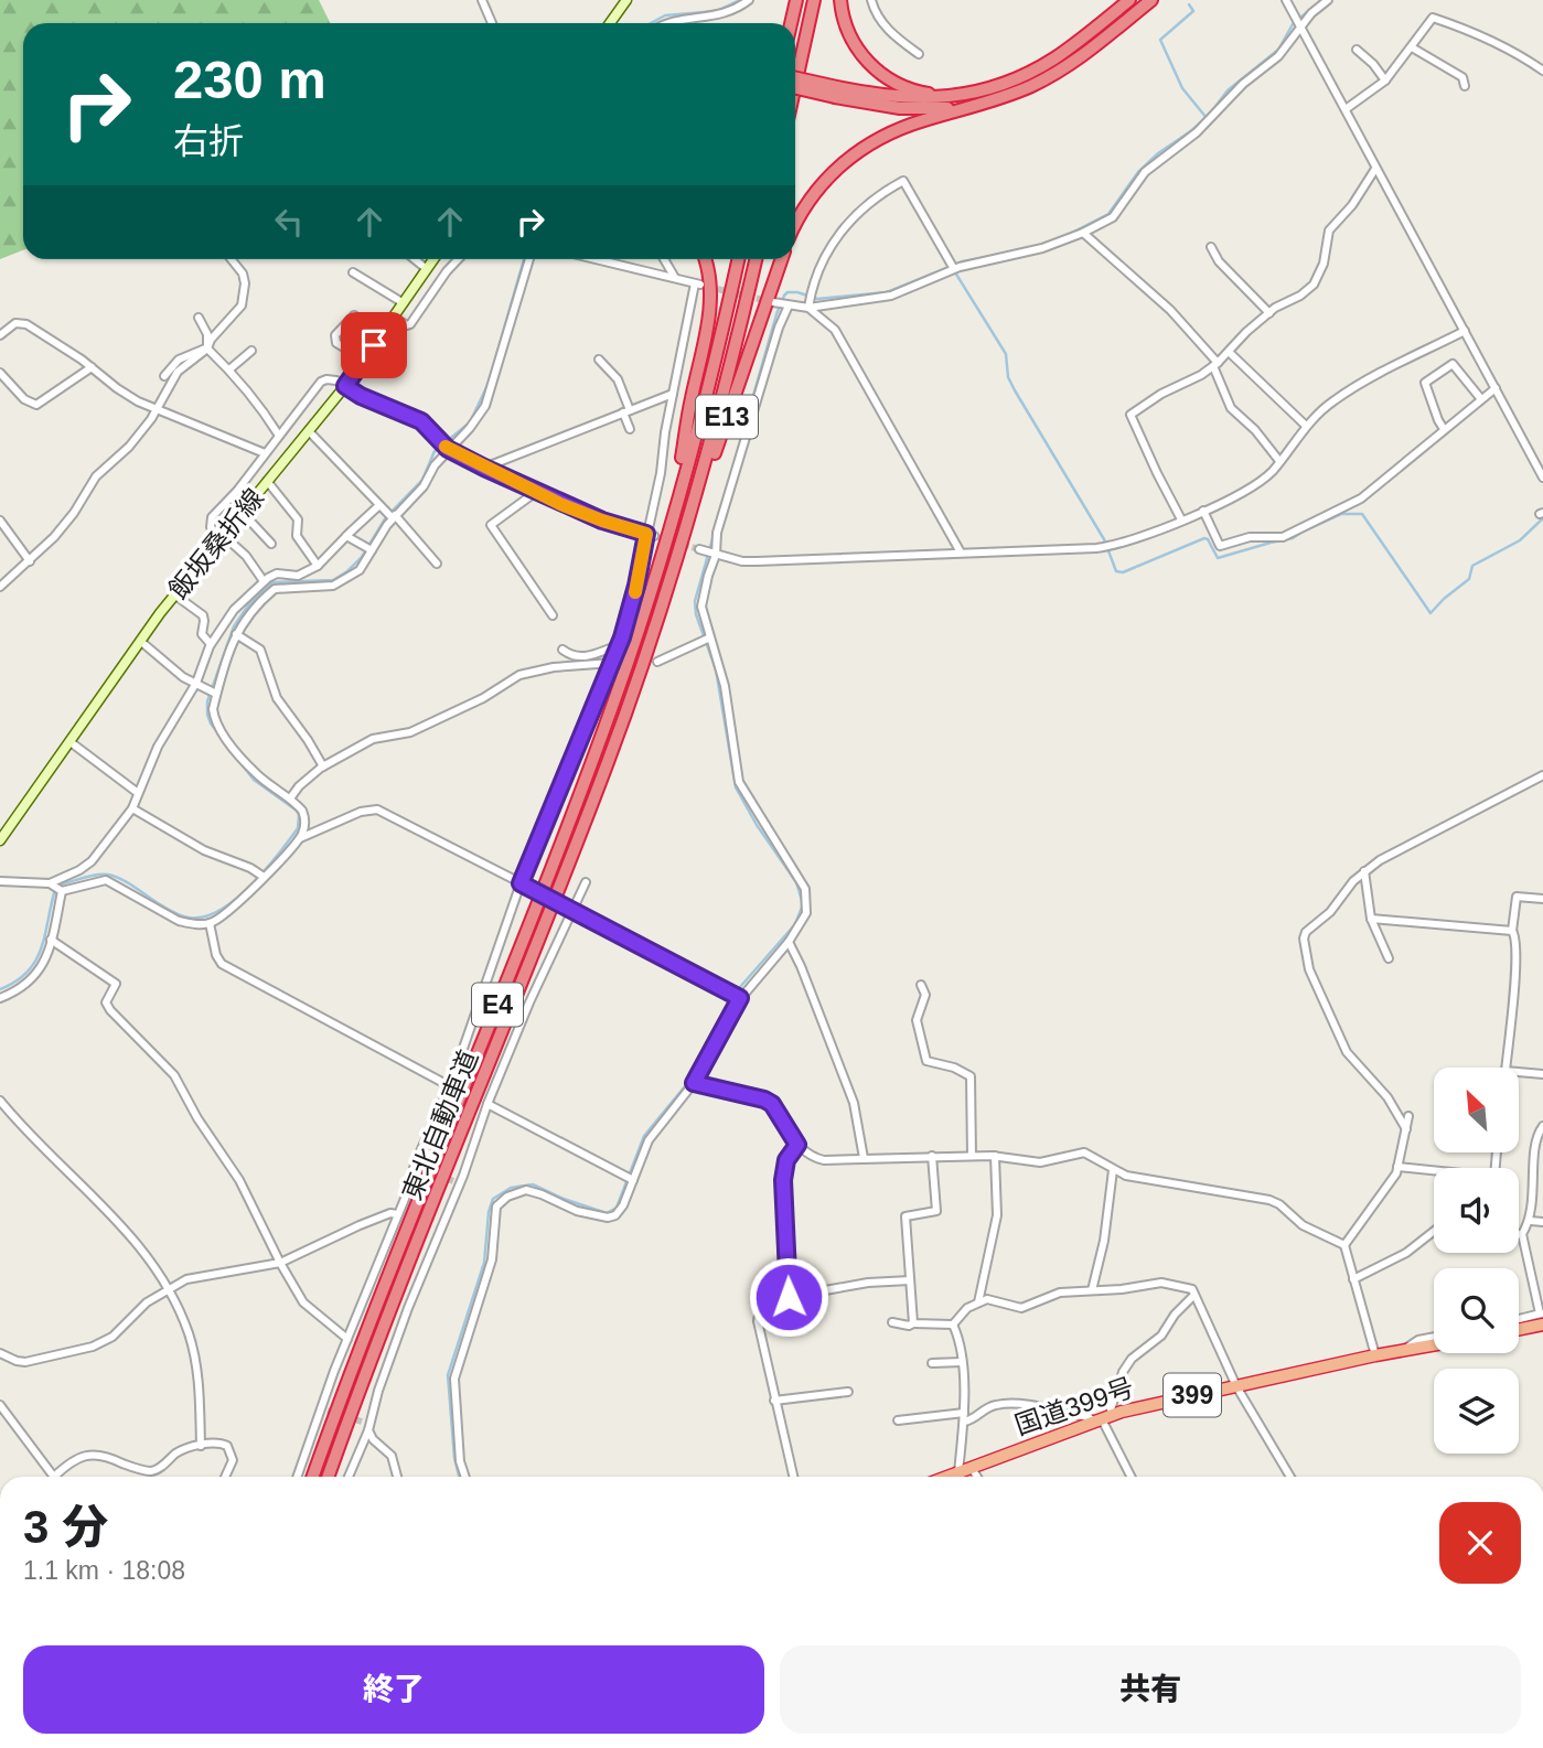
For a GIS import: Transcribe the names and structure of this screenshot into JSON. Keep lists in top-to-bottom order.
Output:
{
  "streets": {
    "highway": [
      "E13",
      "E4",
      "東北自動車道",
      "399",
      "国道399号"
    ],
    "main road": ["飯坂桑折線"]
  },
  "crossings": [
    ["E13", "東北自動車道"]
  ],
  "north": "top left",
  "page": {
    "turn": ["230 m", "右折"],
    "heading": ["3 分", "1.1 km · 18:08"],
    "buttons": ["終了", "共有"]
  }
}
